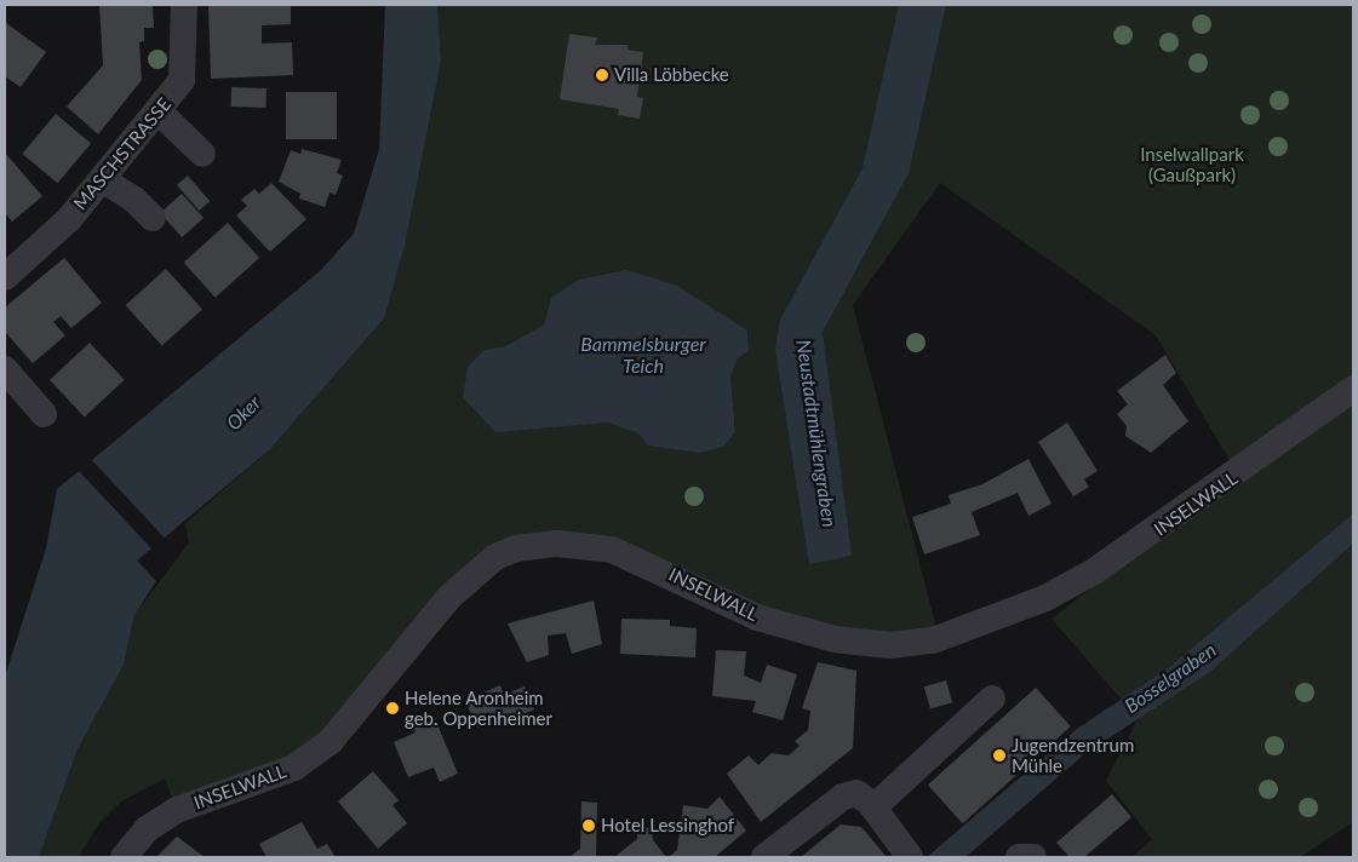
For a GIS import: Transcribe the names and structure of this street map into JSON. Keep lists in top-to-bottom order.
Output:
{
  "streets": {
    "street": ["MASCHSTRASSE", "INSELWALL"]
  },
  "water": [
    "Bammelsburger Teich",
    "Oker",
    "Neustadtmühlengraben",
    "Bosselgraben"
  ],
  "parks": ["Inselwallpark (Gaußpark)"],
  "places": [
    "Villa Löbbecke",
    "Helene Aronheim geb. Oppenheimer",
    "Jugendzentrum Mühle",
    "Hotel Lessinghof"
  ]
}
